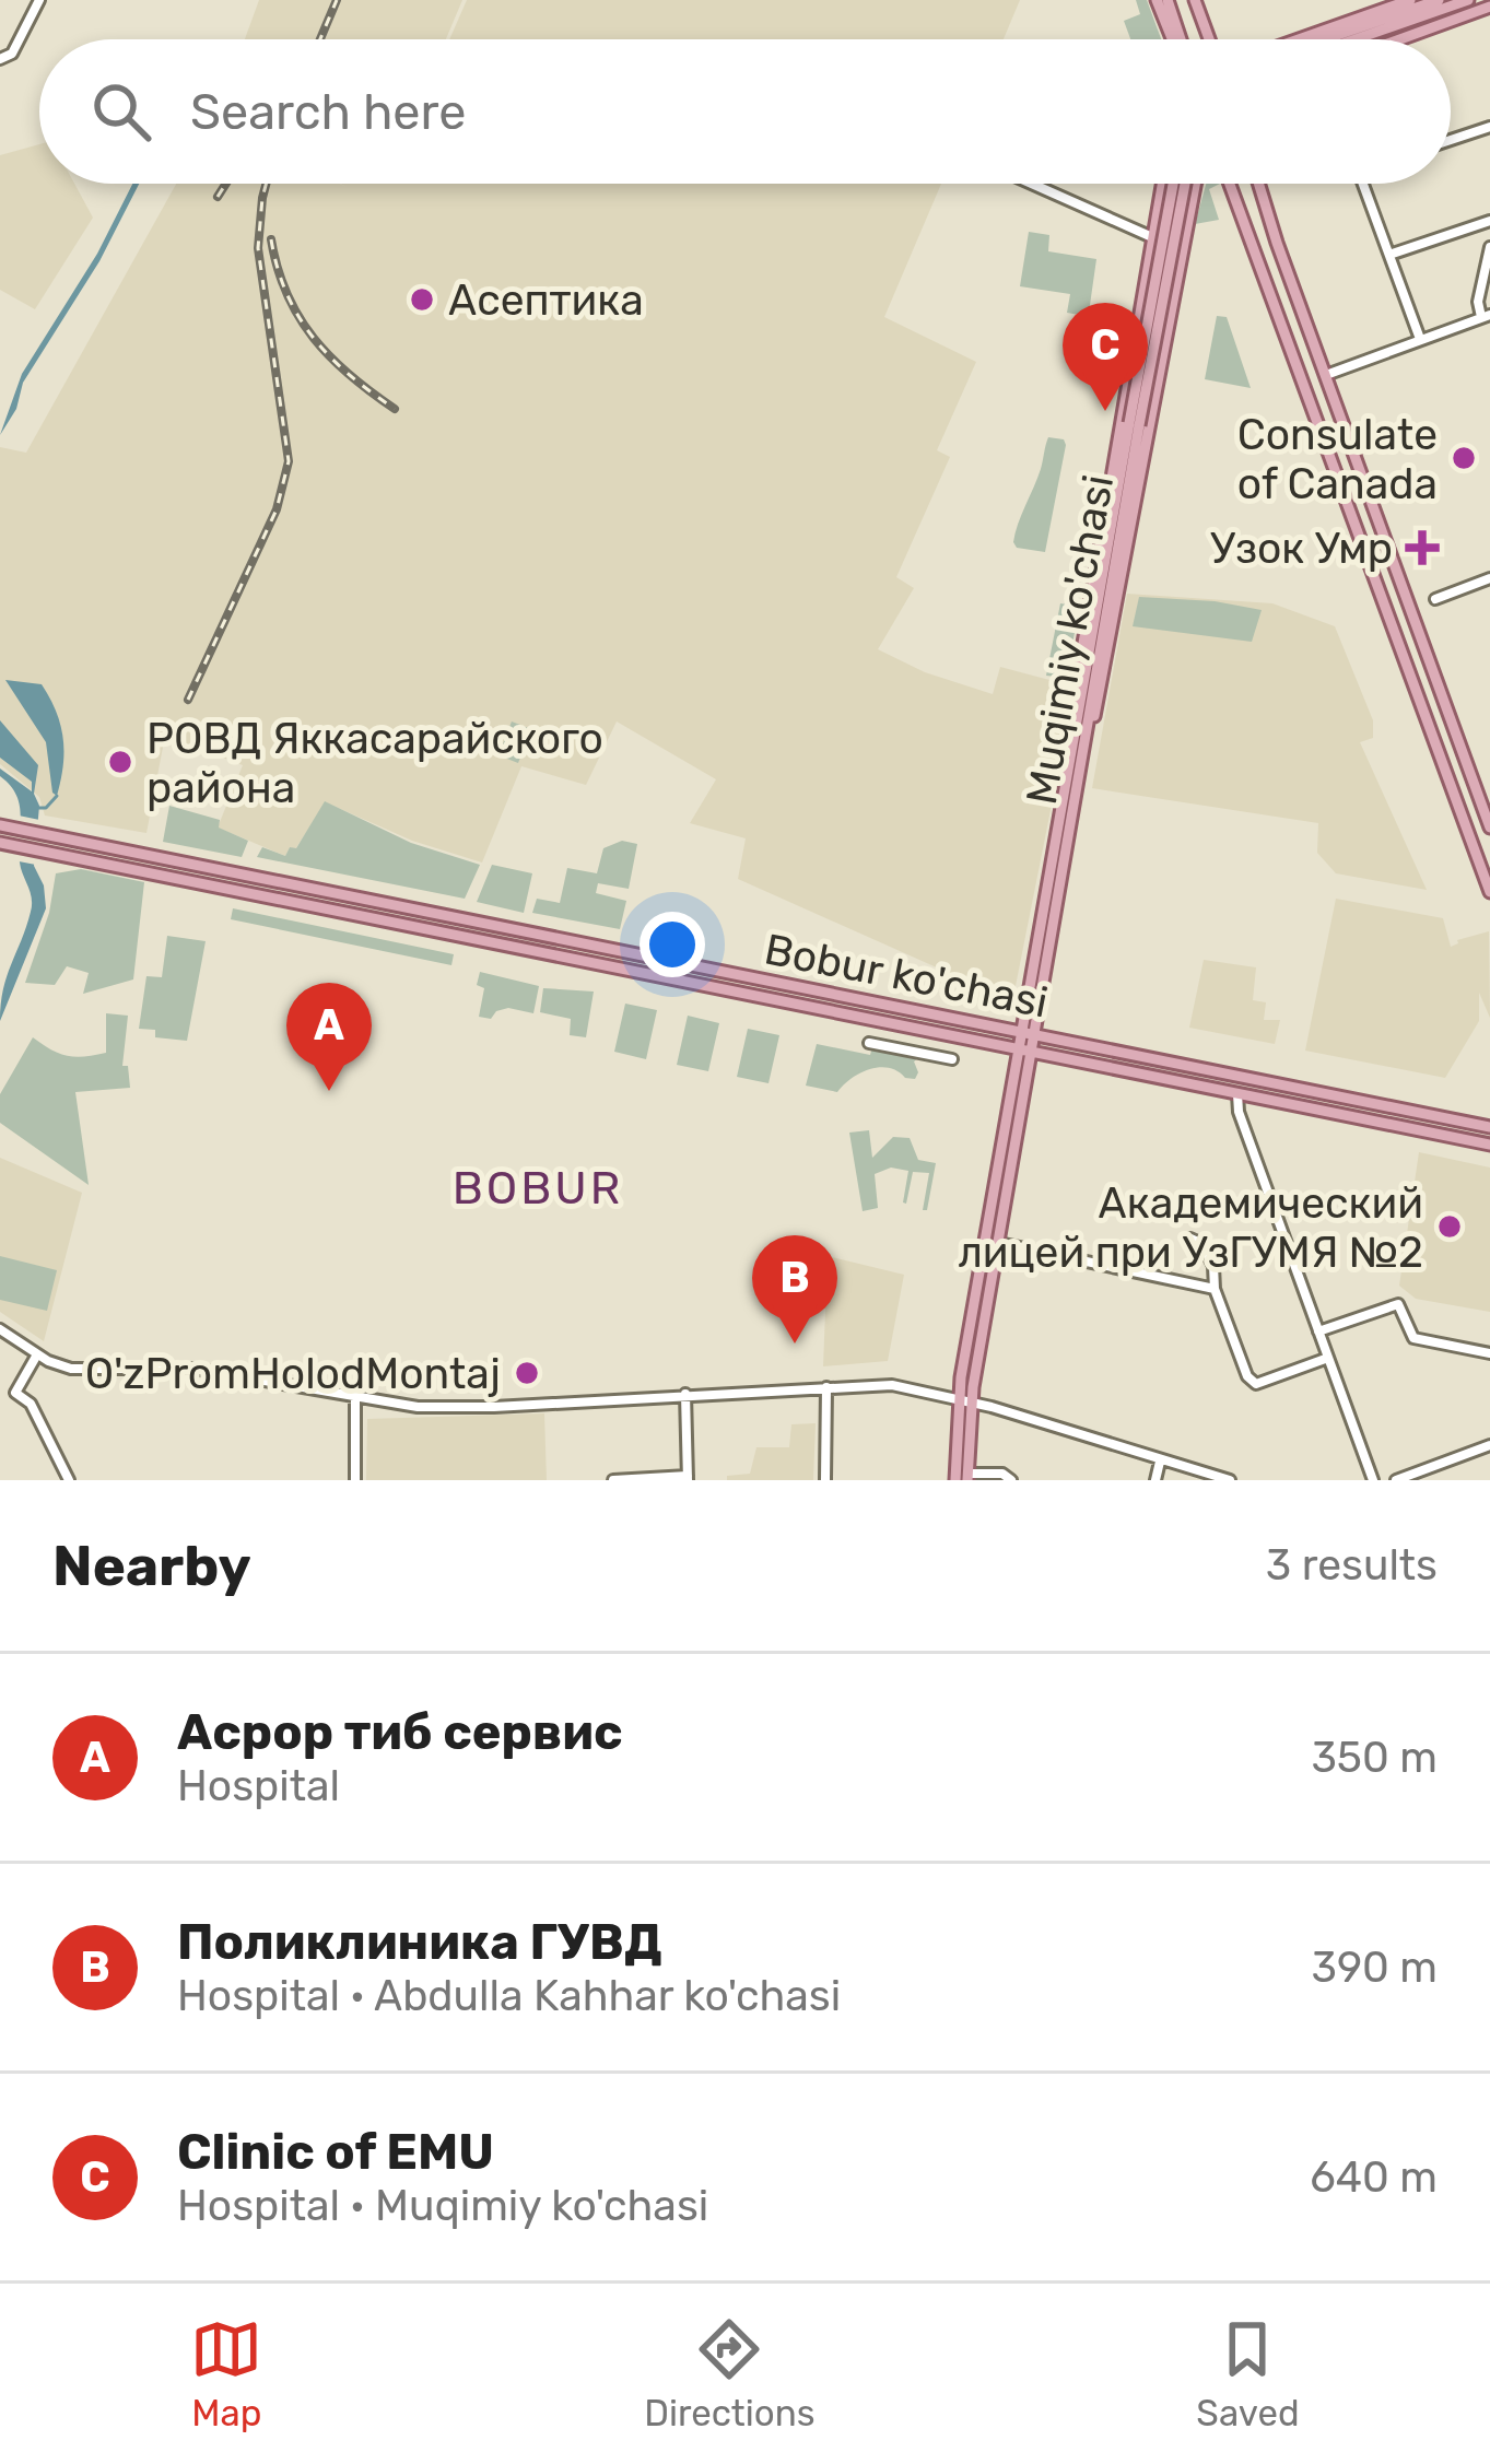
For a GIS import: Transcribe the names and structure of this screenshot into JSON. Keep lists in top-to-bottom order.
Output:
{
  "streets": {
    "main road": ["Muqimiy ko'chasi", "Bobur ko'chasi"]
  },
  "crossings": [
    ["Muqimiy ko'chasi", "Bobur ko'chasi"]
  ],
  "districts": ["BOBUR"],
  "places": {
    "other": [
      "Асептика",
      "Consulate of Canada",
      "РОВД Яккасарайского района",
      "Академический лицей при УзГУМЯ №2",
      "O'zPromHolodMontaj"
    ],
    "health": ["Узок Умр"]
  },
  "page": {
    "search": "Search here",
    "pins": ["C", "A", "B"],
    "heading": ["Nearby", "3 results"],
    "list": [
      {
        "mark": "A",
        "name": "Асрор тиб сервис",
        "note": "Hospital",
        "value": "350 m"
      },
      {
        "mark": "B",
        "name": "Поликлиника ГУВД",
        "note": "Hospital · Abdulla Kahhar ko'chasi",
        "value": "390 m"
      },
      {
        "mark": "C",
        "name": "Clinic of EMU",
        "note": "Hospital · Muqimiy ko'chasi",
        "value": "640 m"
      }
    ],
    "nav": ["Map", "Directions", "Saved"]
  }
}
